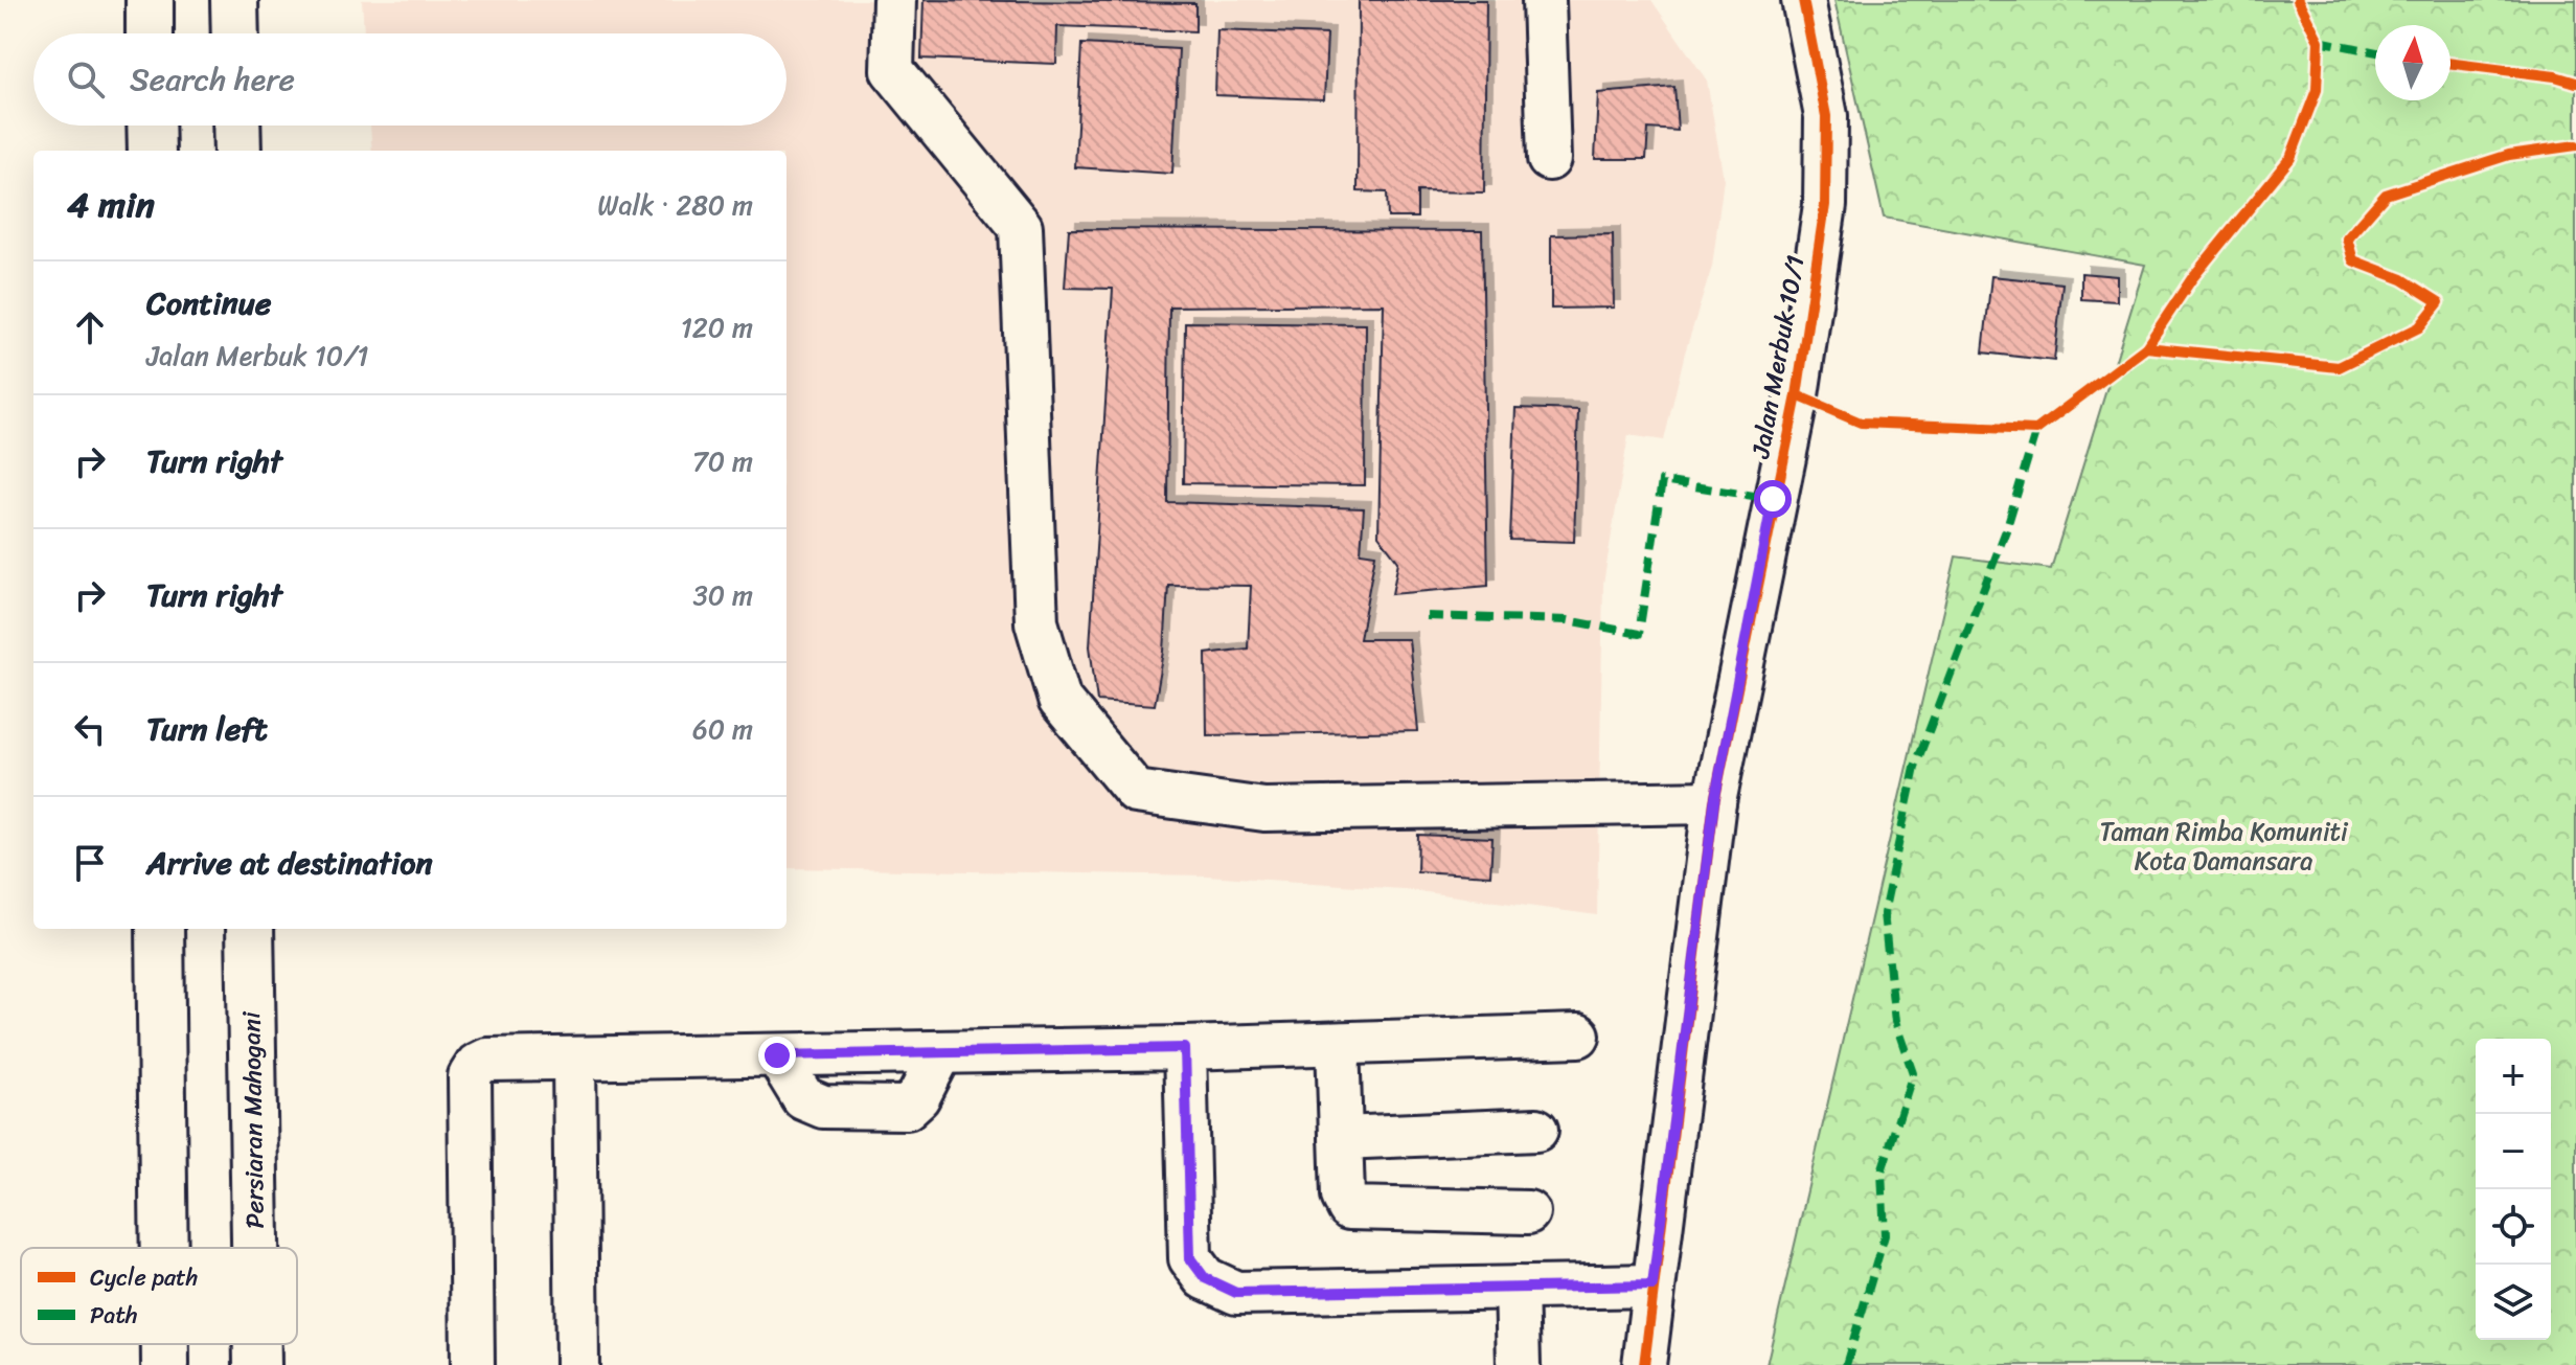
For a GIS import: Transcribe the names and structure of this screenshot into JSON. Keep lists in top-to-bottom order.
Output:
{
  "streets": {
    "main road": ["Persiaran Mahogani"],
    "street": ["Jalan Merbuk 10/1"]
  },
  "parks": ["Taman Rimba Komuniti Kota Damansara"],
  "legend": ["Cycle path", "Path"],
  "north": "top",
  "page": {
    "search": "Search here",
    "heading": ["4 min", "Walk · 280 m"],
    "list": [
      ["Continue", "Jalan Merbuk 10/1", "120 m"],
      ["Turn right", "70 m"],
      ["Turn right", "30 m"],
      ["Turn left", "60 m"],
      "Arrive at destination"
    ],
    "map_buttons": ["+", "−"]
  }
}
